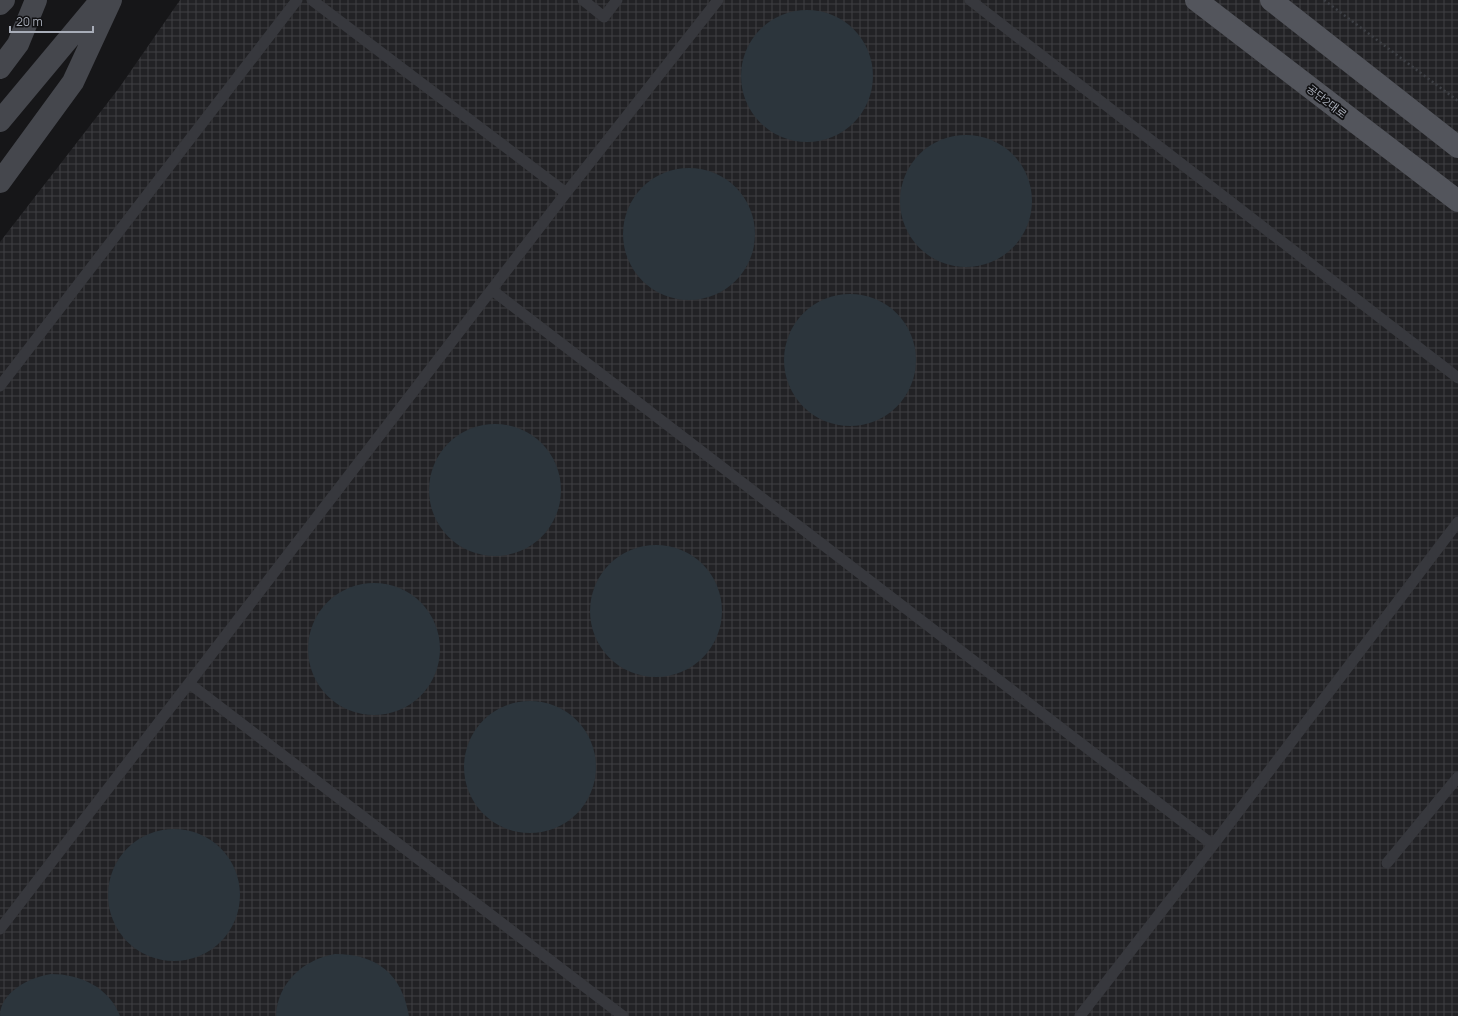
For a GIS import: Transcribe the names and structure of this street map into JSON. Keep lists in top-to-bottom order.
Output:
{
  "streets": {
    "main road": ["공단2대로"]
  },
  "scale_bar": "20 m"
}
